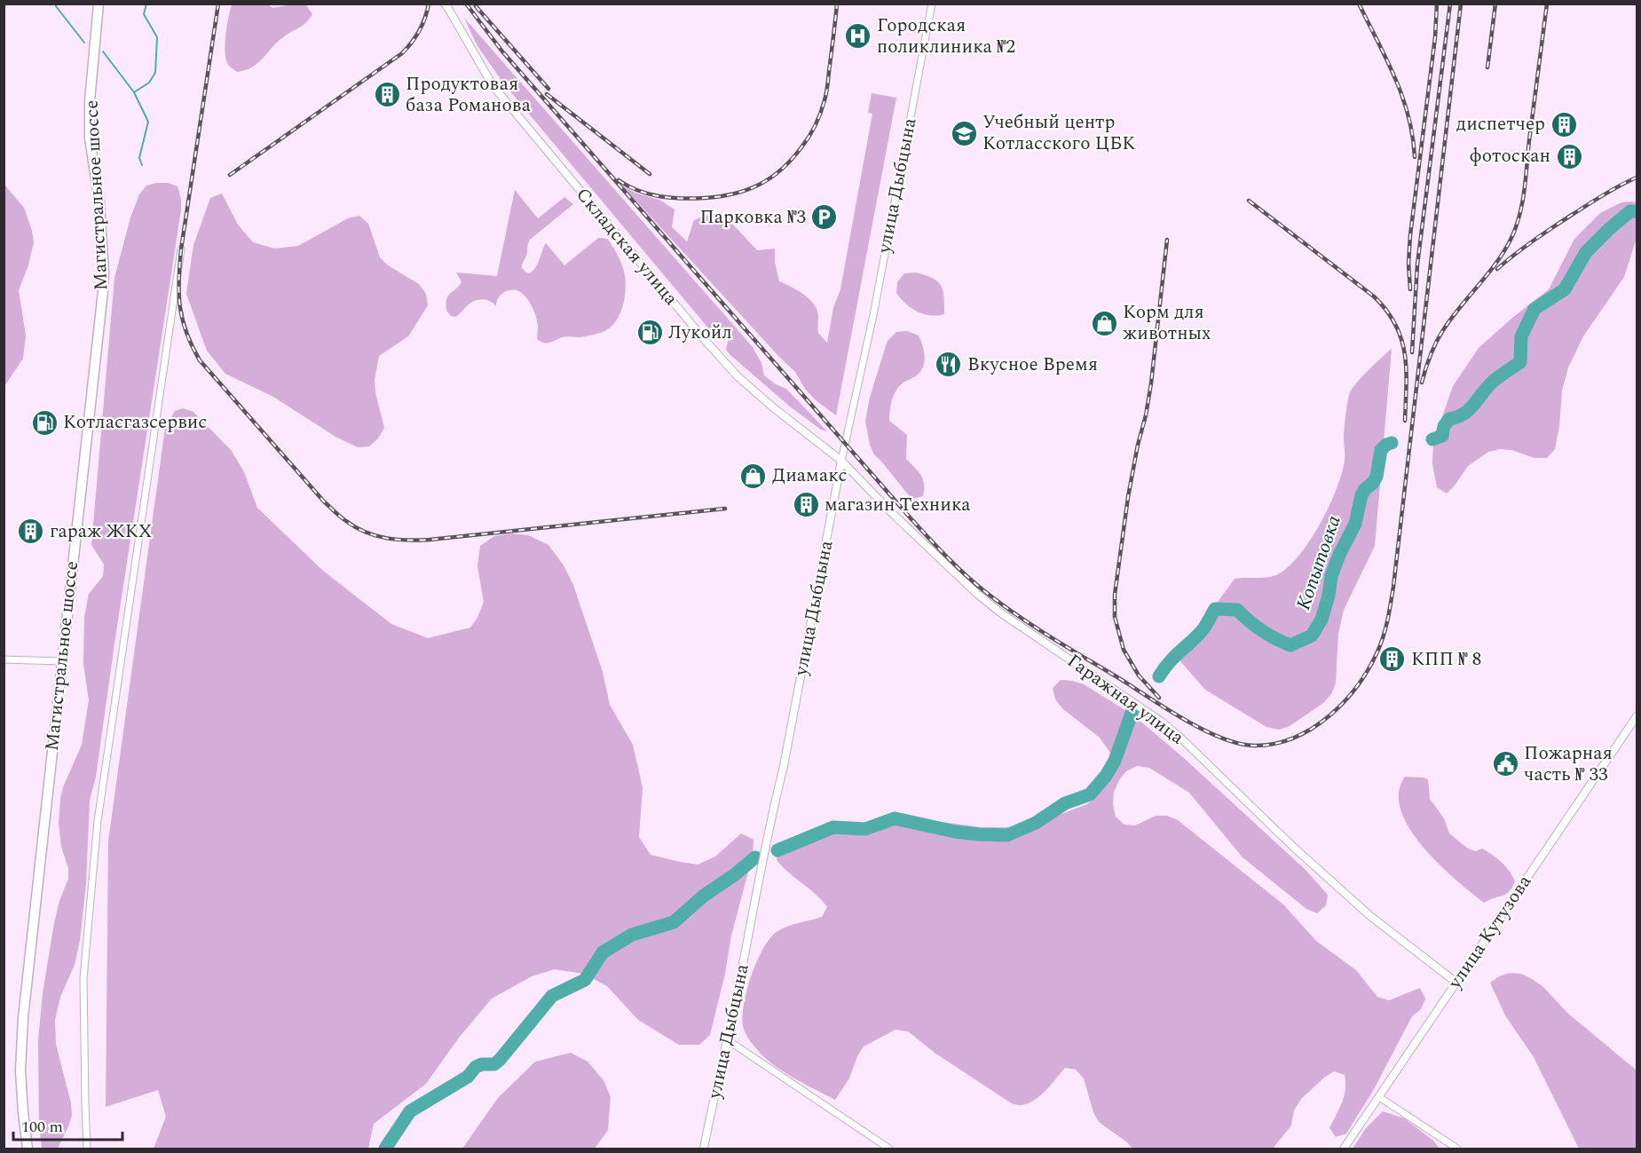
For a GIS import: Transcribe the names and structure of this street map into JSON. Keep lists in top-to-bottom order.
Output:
{
  "streets": {
    "main road": ["Магистральное шоссе"],
    "street": [
      "улица Дыбцына",
      "Складская улица",
      "Гаражная улица",
      "улица Кутузова"
    ]
  },
  "crossings": [
    ["улица Дыбцына", "Складская улица"],
    ["улица Дыбцына", "Гаражная улица"],
    ["Складская улица", "Гаражная улица"],
    ["Гаражная улица", "улица Кутузова"]
  ],
  "water": ["Копытовка"],
  "places": {
    "hospital": ["Городская поликлиника №2"],
    "building": [
      "Продуктовая база Романова",
      "диспетчер",
      "фотоскан",
      "магазин Техника",
      "гараж ЖКХ",
      "КПП № 8"
    ],
    "school or university": ["Учебный центр Котласского ЦБК"],
    "parking": ["Парковка №3"],
    "shop": ["Корм для животных", "Диамакс"],
    "fuel station": ["Лукойл", "Котласгазсервис"],
    "restaurant": ["Вкусное Время"],
    "public building": ["Пожарная часть № 33"]
  },
  "scale_bar": "100 m"
}
